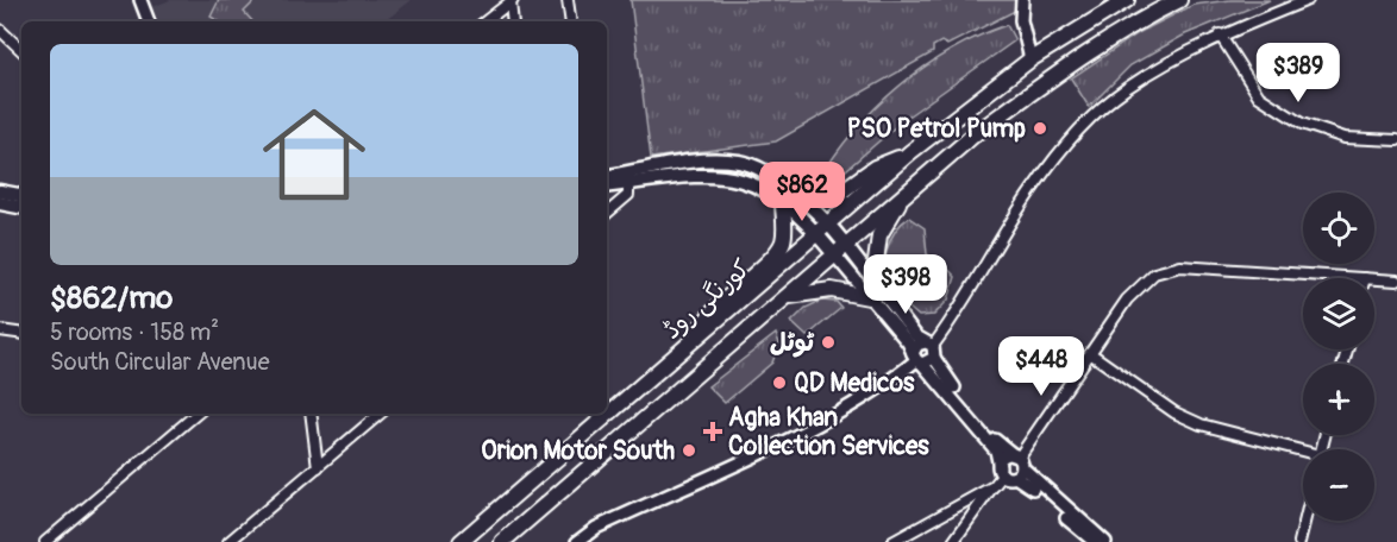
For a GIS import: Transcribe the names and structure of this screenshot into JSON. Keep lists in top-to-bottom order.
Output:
{
  "streets": {
    "main road": ["کورنگی روڈ"]
  },
  "places": {
    "other": [
      "PSO Petrol Pump",
      "ٹوٹل",
      "QD Medicos",
      "Orion Motor South"
    ],
    "health": ["Agha Khan Collection Services"]
  },
  "page": {
    "list": [
      {
        "name": "$862/mo",
        "note": "5 rooms · 158 m² · South Circular Avenue"
      }
    ],
    "price": [
      "$389",
      "$862",
      "$398",
      "$448"
    ],
    "map_buttons": ["+", "−"]
  }
}
